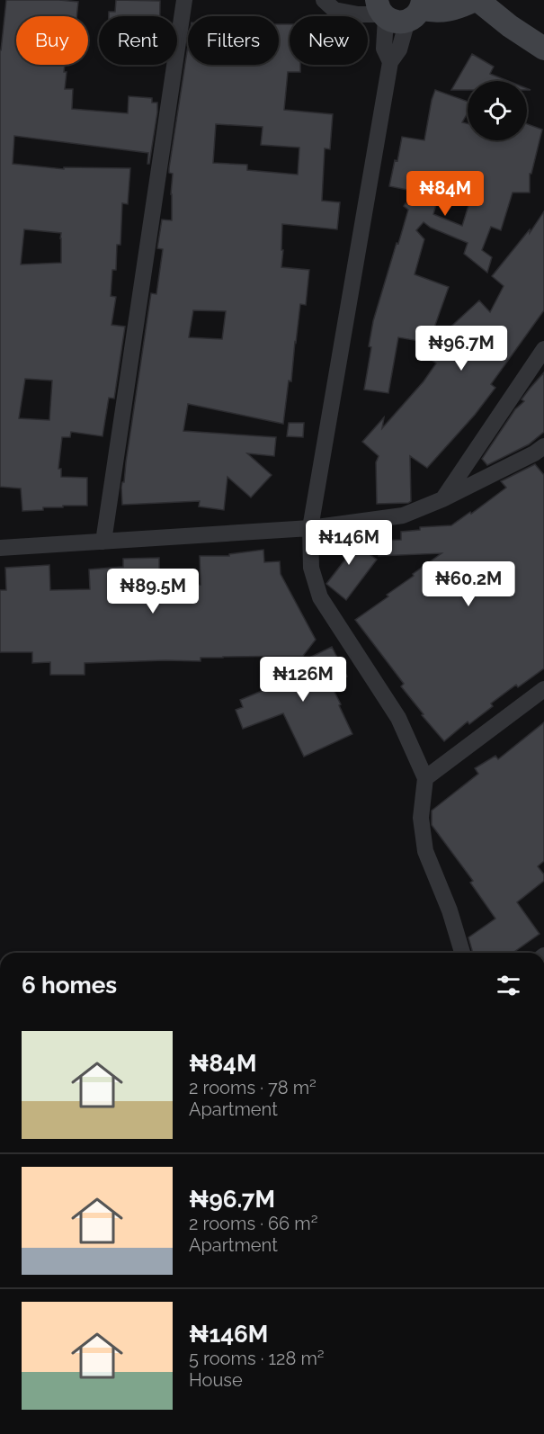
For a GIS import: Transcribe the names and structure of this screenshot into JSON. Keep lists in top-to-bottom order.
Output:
{
  "page": {
    "chip": [
      "Buy",
      "Rent",
      "Filters",
      "New"
    ],
    "price": [
      "₦84M",
      "₦96.7M",
      "₦146M",
      "₦60.2M",
      "₦89.5M",
      "₦126M"
    ],
    "heading": "6 homes",
    "list": [
      {
        "name": "₦84M",
        "note": "2 rooms · 78 m² · Apartment"
      },
      {
        "name": "₦96.7M",
        "note": "2 rooms · 66 m² · Apartment"
      },
      {
        "name": "₦146M",
        "note": "5 rooms · 128 m² · House"
      }
    ]
  }
}
